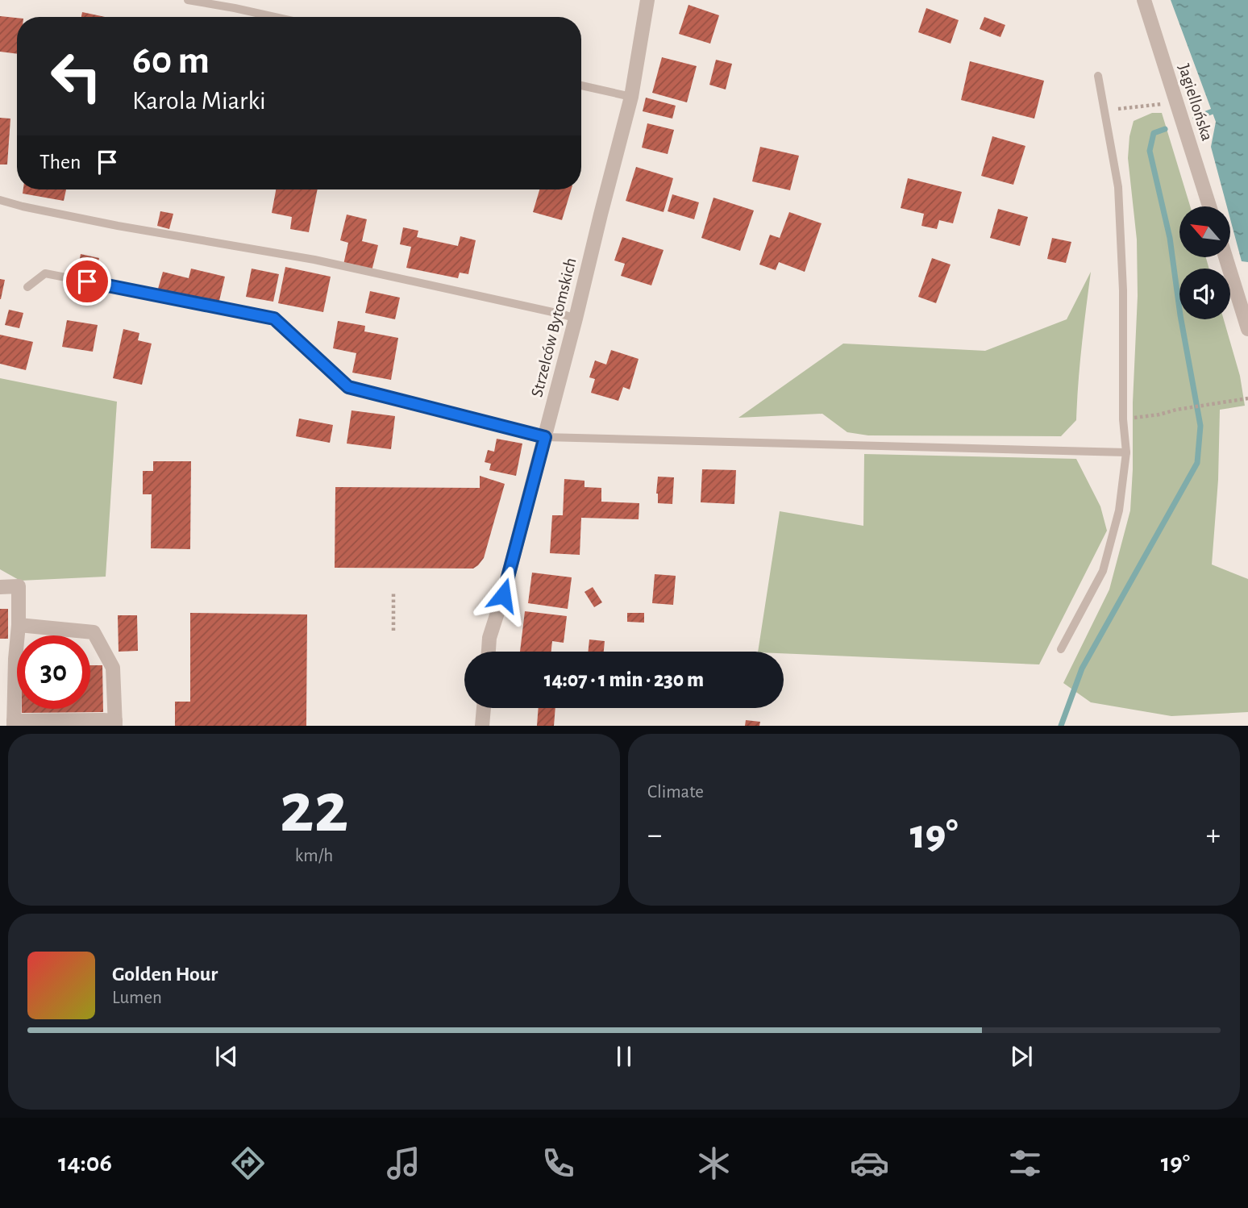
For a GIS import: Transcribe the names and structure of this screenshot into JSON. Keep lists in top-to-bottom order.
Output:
{
  "streets": {
    "street": ["Jagiellońska", "Strzelców Bytomskich"]
  },
  "north": "top left",
  "page": {
    "turn": ["60 m", "Karola Miarki"],
    "then": "Then",
    "limit": "30",
    "trip": "14:07 · 1 min · 230 m",
    "tile": [
      ["22", "km/h"],
      "Climate"
    ],
    "heat": ["−", "19°", "+"],
    "song": ["Golden Hour", "Lumen"],
    "tabs": ["14:06", "19°"]
  }
}
